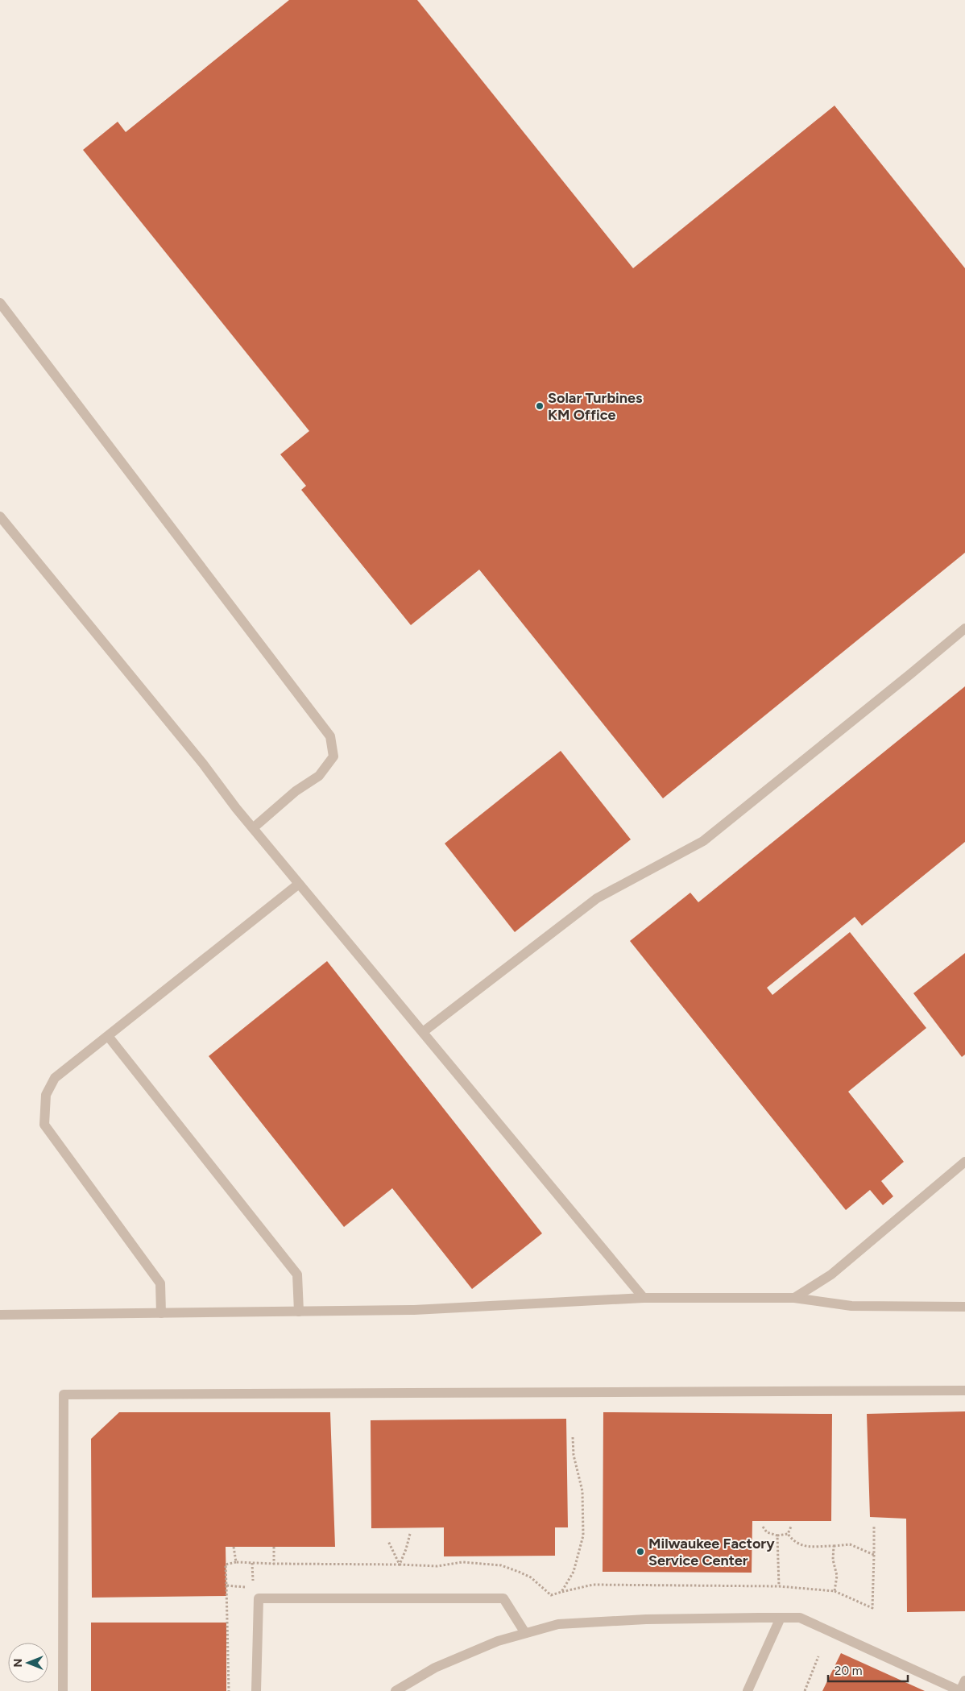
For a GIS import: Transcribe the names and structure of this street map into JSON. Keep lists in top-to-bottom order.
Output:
{
  "places": ["Solar Turbines KM Office", "Milwaukee Factory Service Center"],
  "scale_bar": "20 m",
  "north": "left"
}
